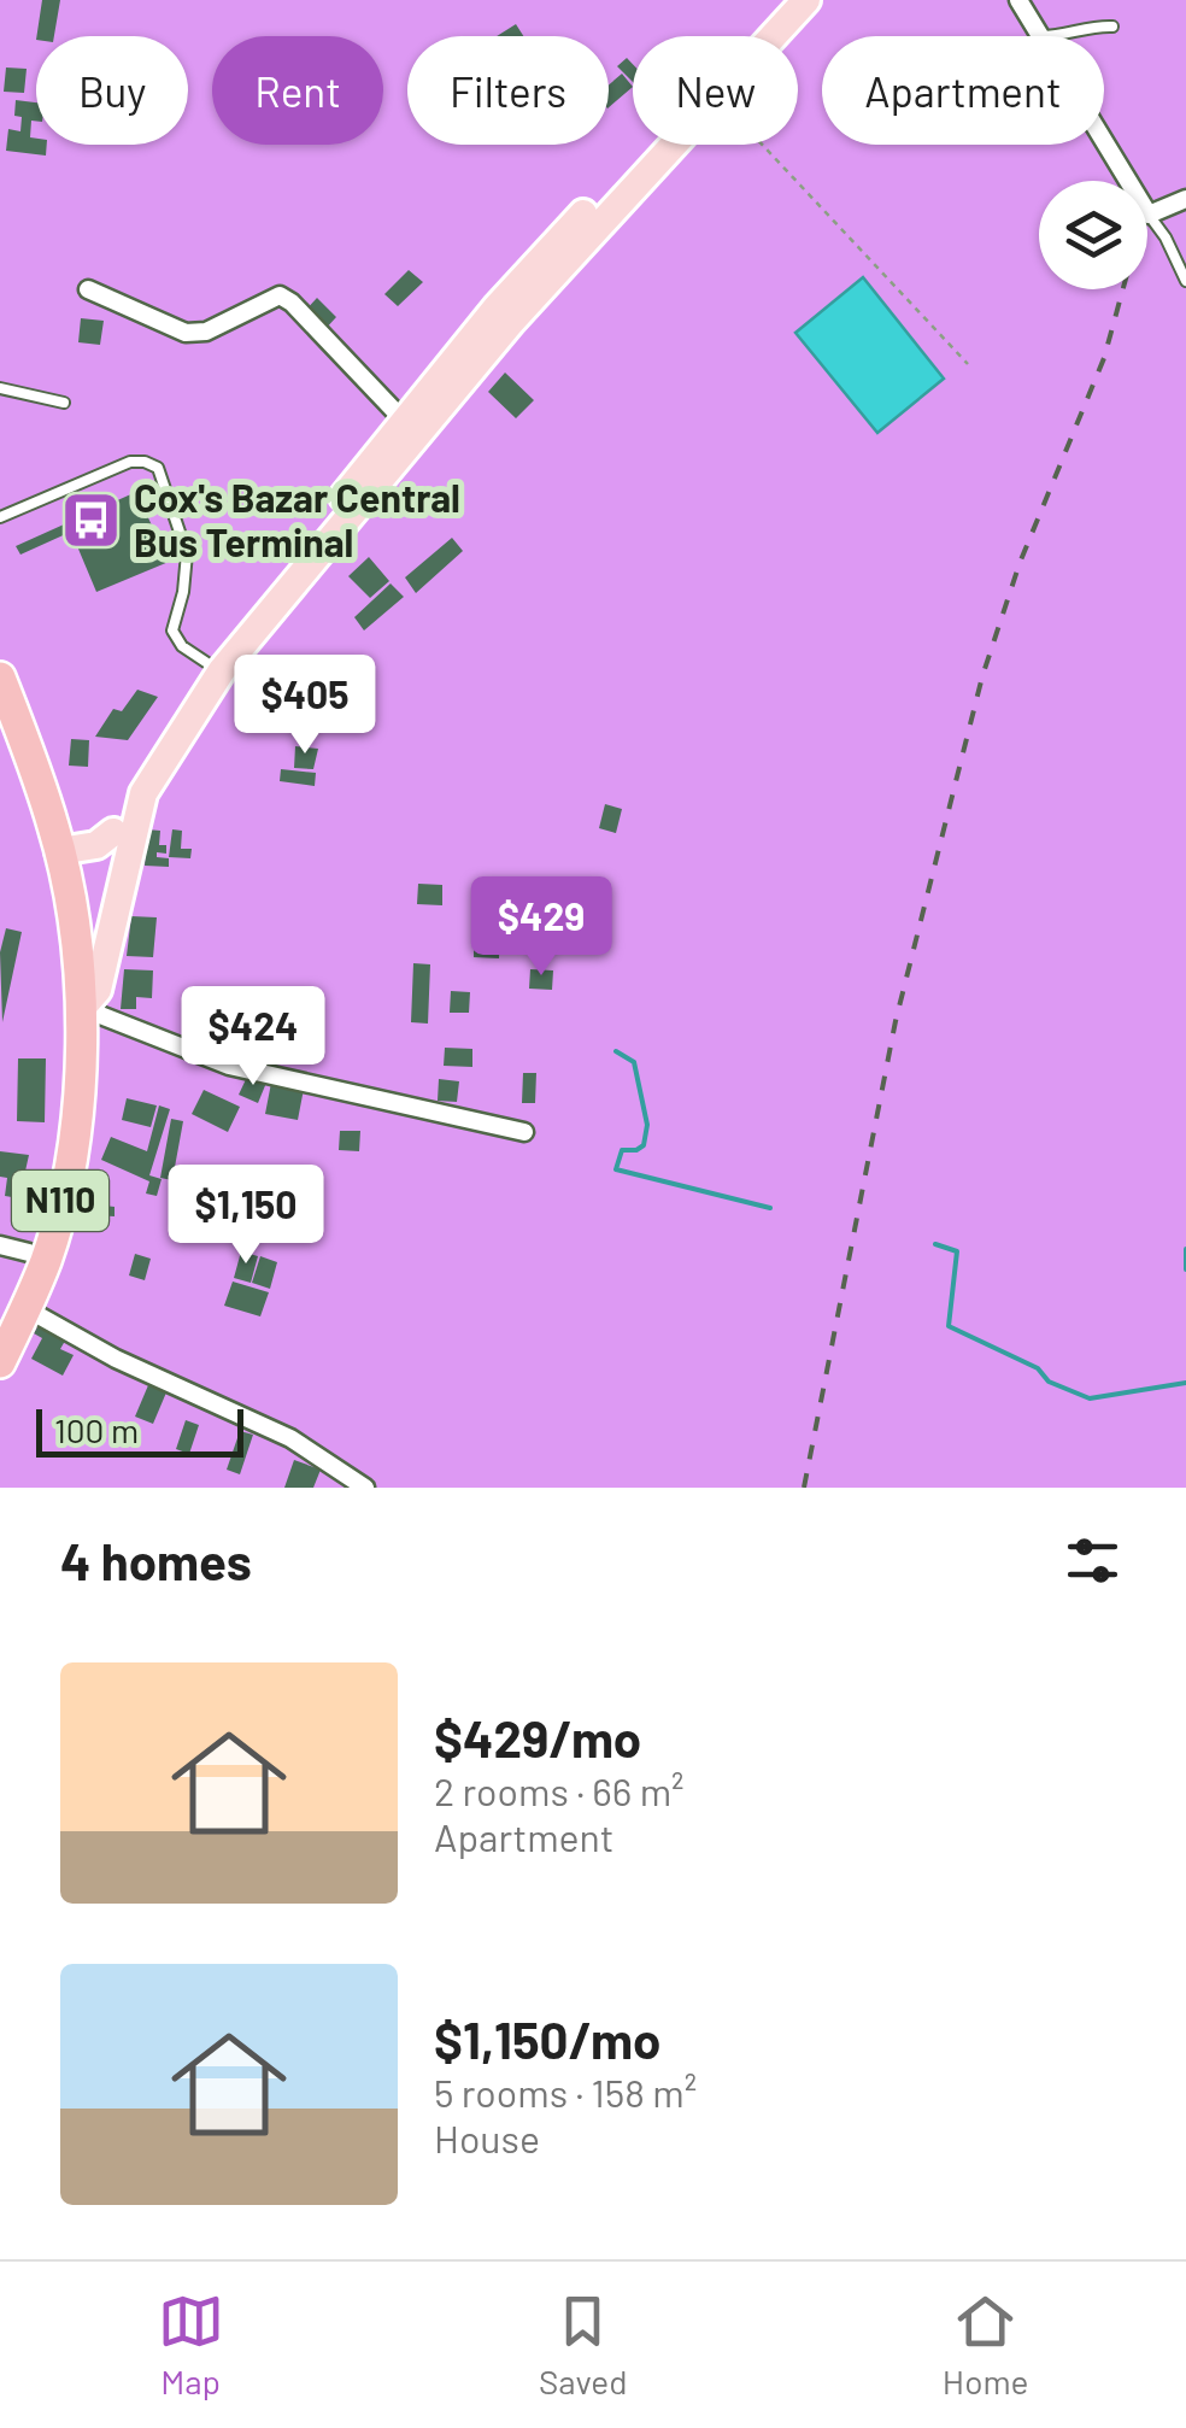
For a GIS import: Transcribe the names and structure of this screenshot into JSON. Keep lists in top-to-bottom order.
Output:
{
  "streets": {
    "highway": ["N110"]
  },
  "places": {
    "bus stop": ["Cox's Bazar Central Bus Terminal"]
  },
  "scale_bar": "100 m",
  "page": {
    "chip": [
      "Buy",
      "Rent",
      "Filters",
      "New",
      "Apartment"
    ],
    "price": [
      "$405",
      "$429",
      "$424",
      "$1,150"
    ],
    "scale": "100 m",
    "heading": "4 homes",
    "list": [
      {
        "name": "$429/mo",
        "note": "2 rooms · 66 m² · Apartment"
      },
      {
        "name": "$1,150/mo",
        "note": "5 rooms · 158 m² · House"
      }
    ],
    "tabs": ["Map", "Saved", "Home"]
  }
}
